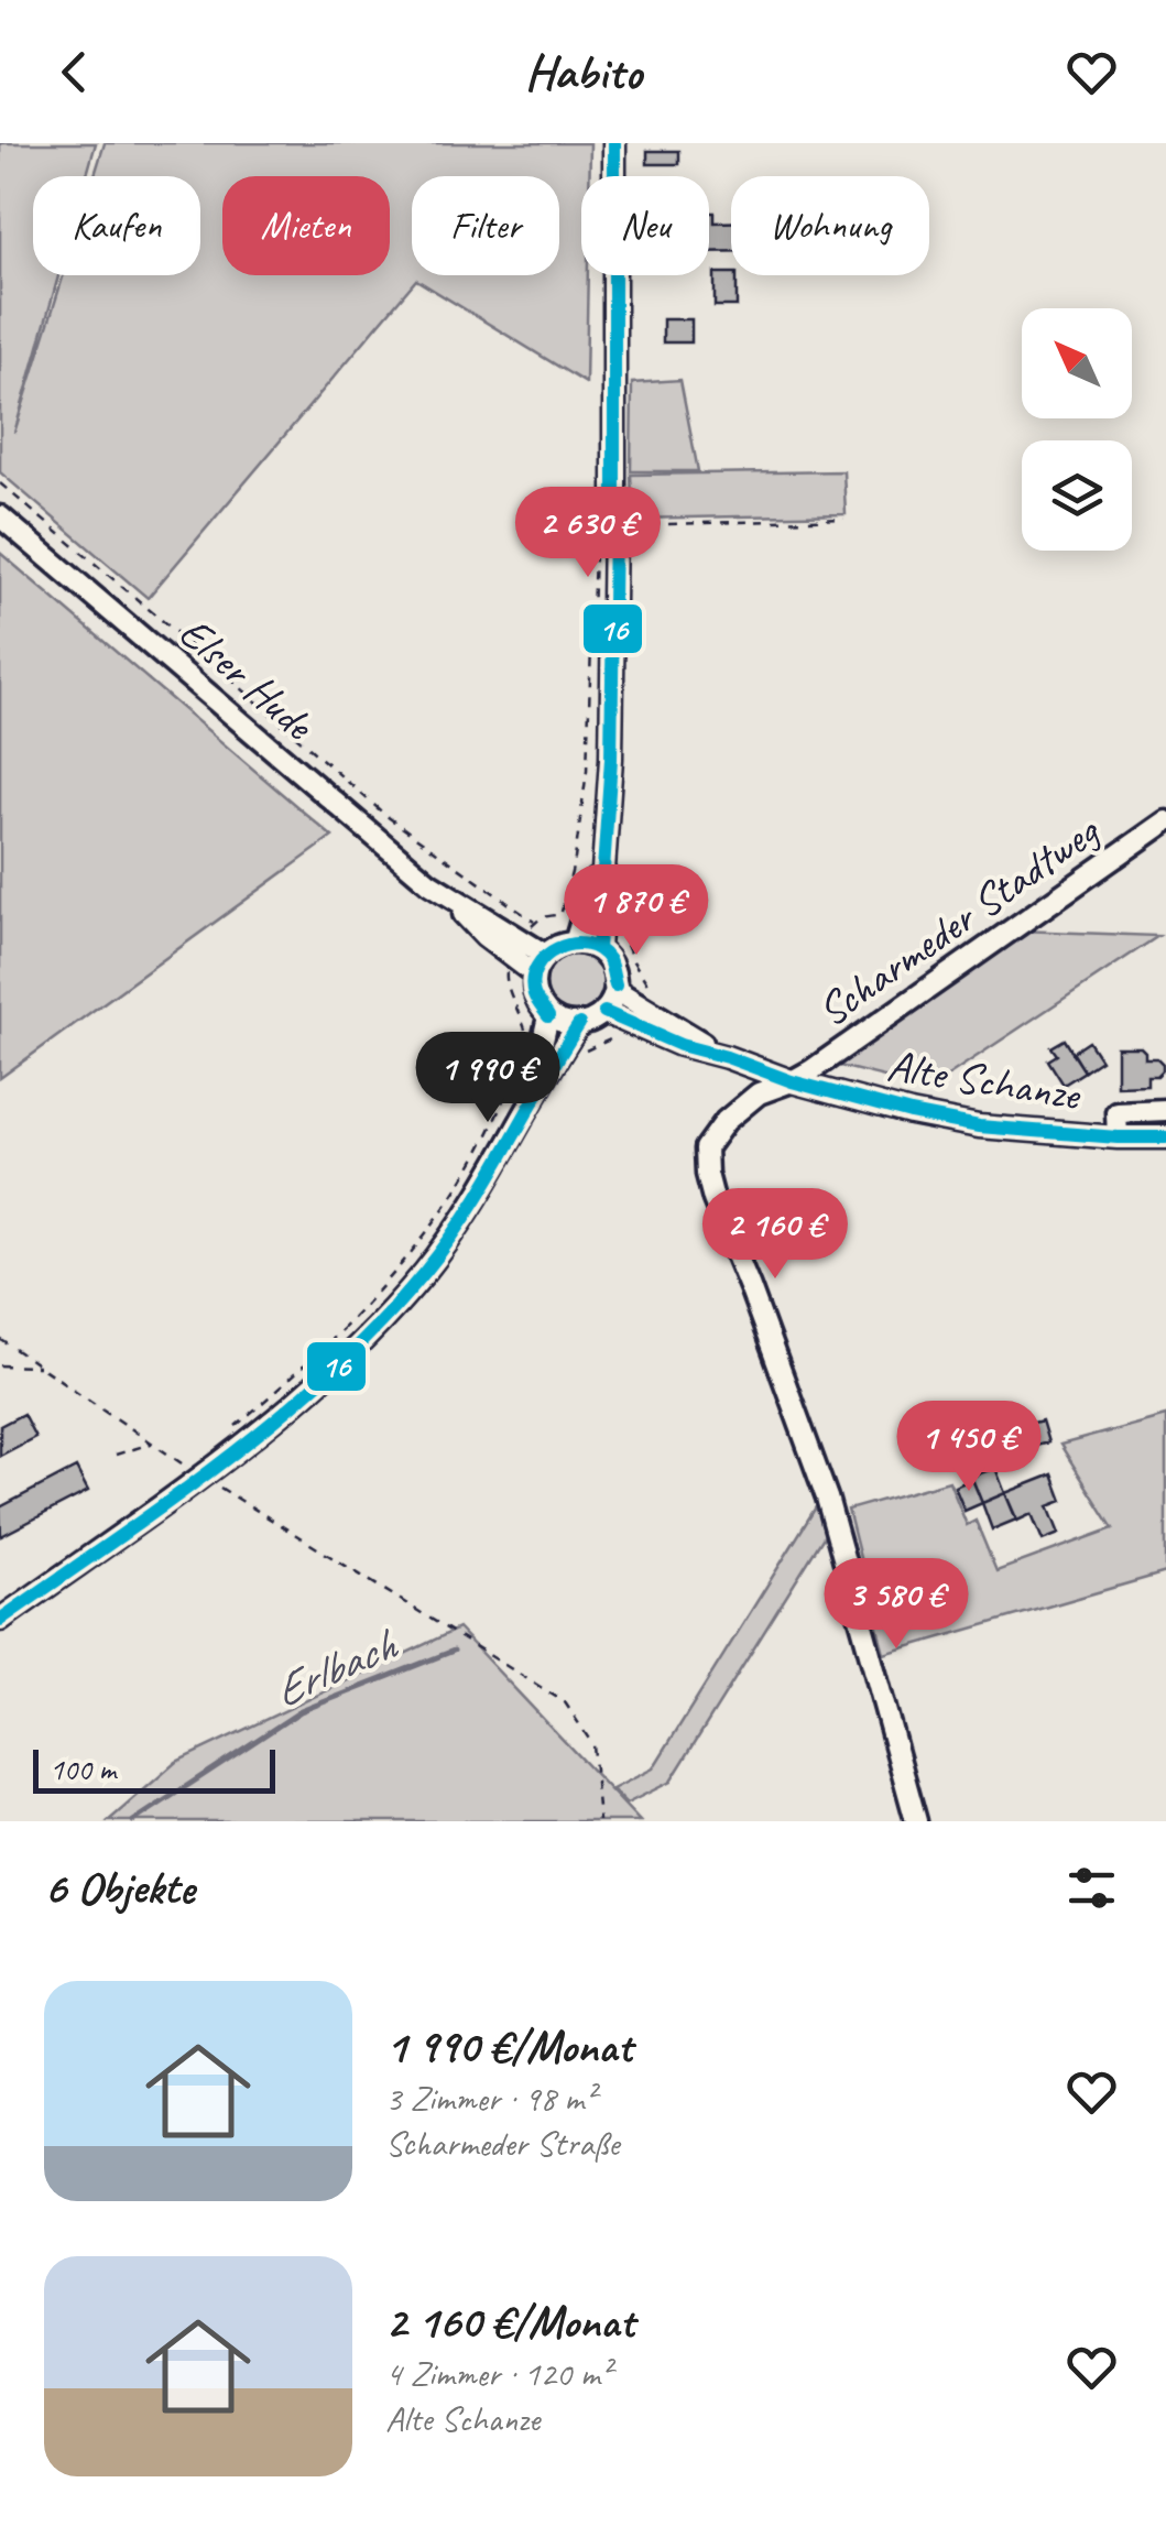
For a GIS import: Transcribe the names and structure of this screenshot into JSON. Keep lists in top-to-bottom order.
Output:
{
  "streets": {
    "street": ["Elser Hude", "Scharmeder Stadtweg", "Alte Schanze"]
  },
  "crossings": [
    ["Elser Hude", "Alte Schanze"],
    ["Scharmeder Stadtweg", "Alte Schanze"]
  ],
  "water": ["Erlbach"],
  "lines": ["transit line 16"],
  "scale_bar": "100 m",
  "north": "top left",
  "page": {
    "header": "Habito",
    "chip": [
      "Kaufen",
      "Mieten",
      "Filter",
      "Neu",
      "Wohnung"
    ],
    "price": [
      "2 630 €",
      "1 870 €",
      "1 990 €",
      "2 160 €",
      "1 450 €",
      "3 580 €"
    ],
    "scale": "100 m",
    "heading": "6 Objekte",
    "list": [
      {
        "name": "1 990 €/Monat",
        "note": "3 Zimmer · 98 m² · Scharmeder Straße"
      },
      {
        "name": "2 160 €/Monat",
        "note": "4 Zimmer · 120 m² · Alte Schanze"
      }
    ]
  }
}
